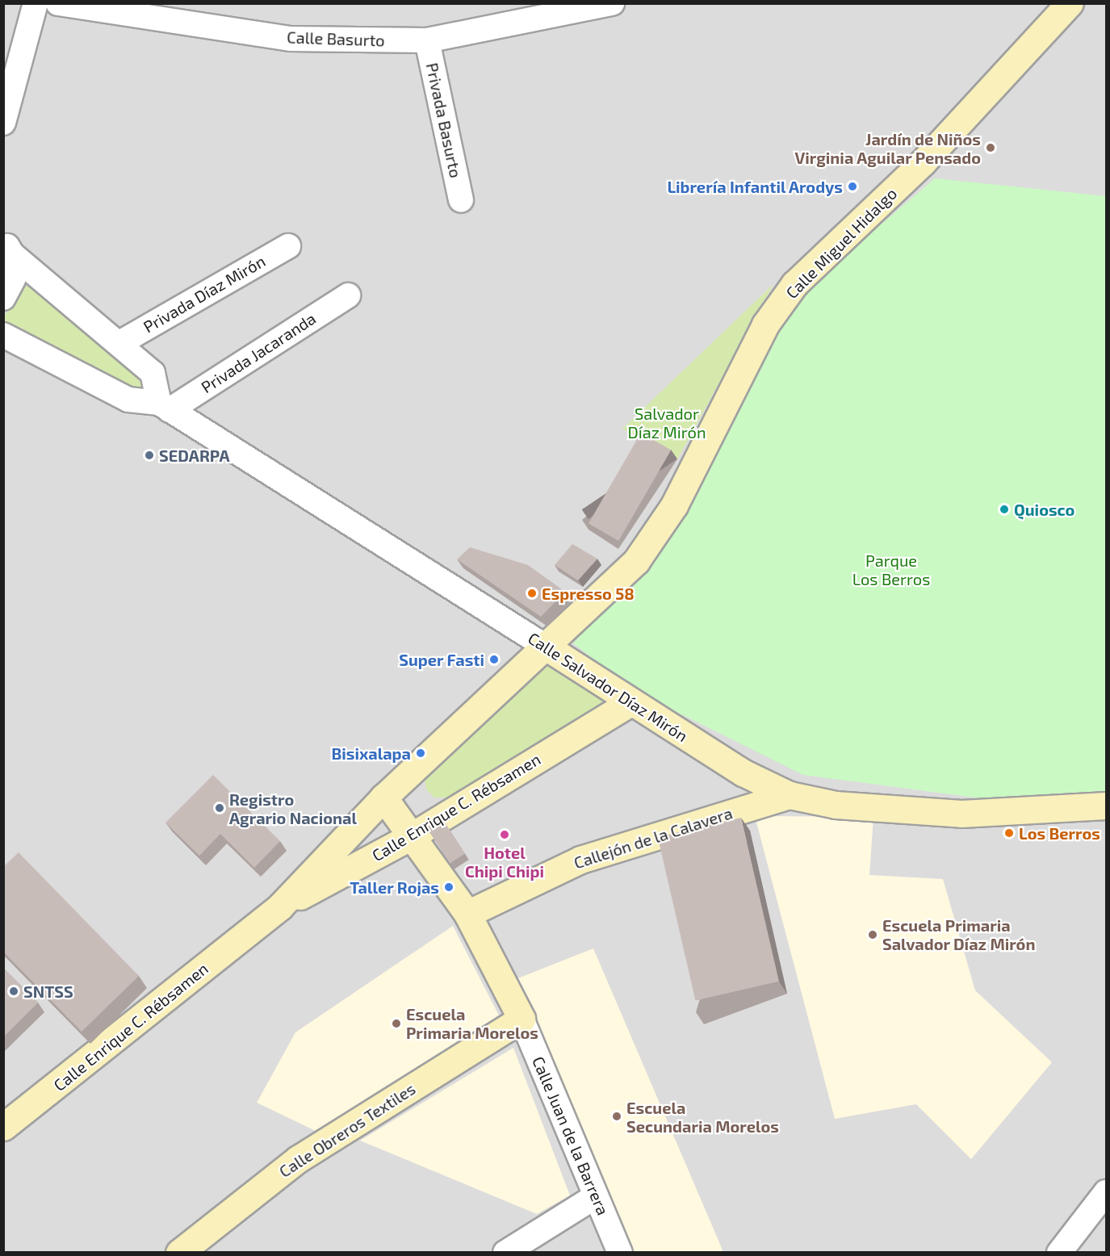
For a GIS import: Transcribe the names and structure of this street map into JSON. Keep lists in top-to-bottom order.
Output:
{
  "streets": {
    "main road": [
      "Calle Miguel Hidalgo",
      "Calle Salvador Díaz Mirón",
      "Calle Enrique C. Rébsamen",
      "Callejón de la Calavera",
      "Calle Obreros Textiles",
      "Calle Juan de la Barrera"
    ],
    "street": [
      "Calle Basurto",
      "Privada Basurto",
      "Privada Díaz Mirón",
      "Privada Jacaranda"
    ]
  },
  "crossings": [
    ["Calle Basurto", "Privada Basurto"],
    ["Calle Miguel Hidalgo", "Calle Salvador Díaz Mirón"],
    ["Calle Miguel Hidalgo", "Calle Enrique C. Rébsamen"],
    ["Privada Jacaranda", "Calle Salvador Díaz Mirón"],
    ["Calle Salvador Díaz Mirón", "Calle Enrique C. Rébsamen"],
    ["Calle Salvador Díaz Mirón", "Callejón de la Calavera"],
    ["Calle Enrique C. Rébsamen", "Calle Juan de la Barrera"],
    ["Callejón de la Calavera", "Calle Juan de la Barrera"],
    ["Calle Obreros Textiles", "Calle Juan de la Barrera"]
  ],
  "parks": ["Salvador Díaz Mirón", "Parque Los Berros"],
  "places": [
    "Jardín de Niños Virginia Aguilar Pensado",
    "Librería Infantil Arodys",
    "SEDARPA",
    "Quiosco",
    "Espresso 58",
    "Super Fasti",
    "Bisixalapa",
    "Registro Agrario Nacional",
    "Los Berros",
    "Hotel Chipi Chipi",
    "Taller Rojas",
    "Escuela Primaria Salvador Díaz Mirón",
    "SNTSS",
    "Escuela Primaria Morelos",
    "Escuela Secundaria Morelos"
  ]
}
